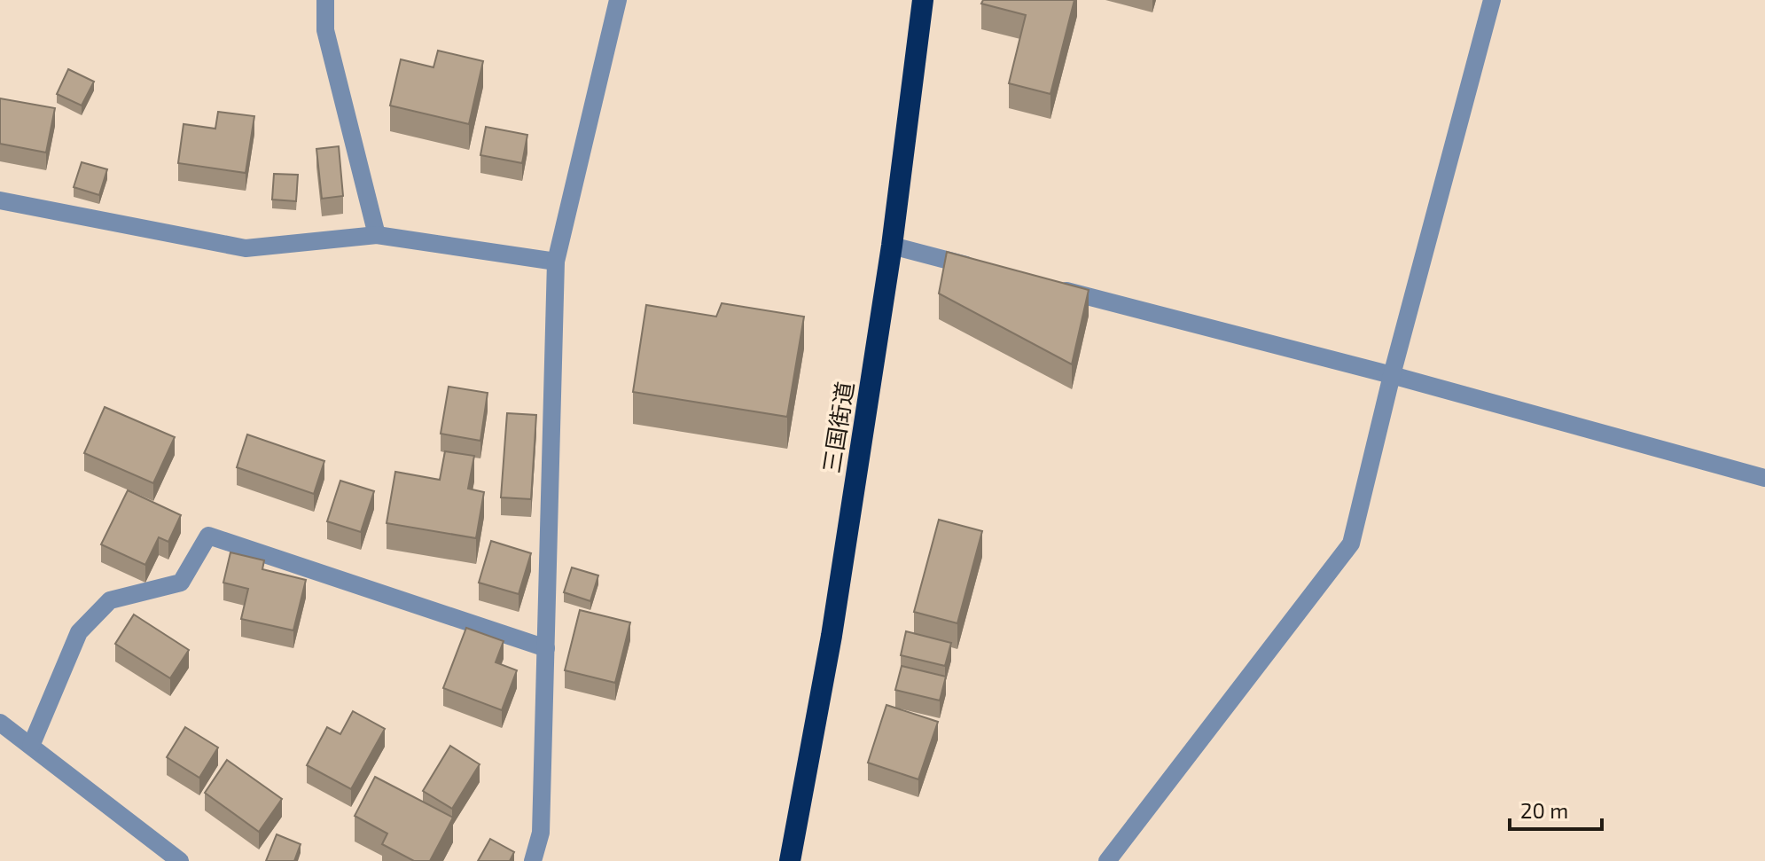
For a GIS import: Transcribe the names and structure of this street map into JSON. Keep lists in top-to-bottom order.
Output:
{
  "streets": {
    "highway": ["三国街道"]
  },
  "scale_bar": "20 m"
}
